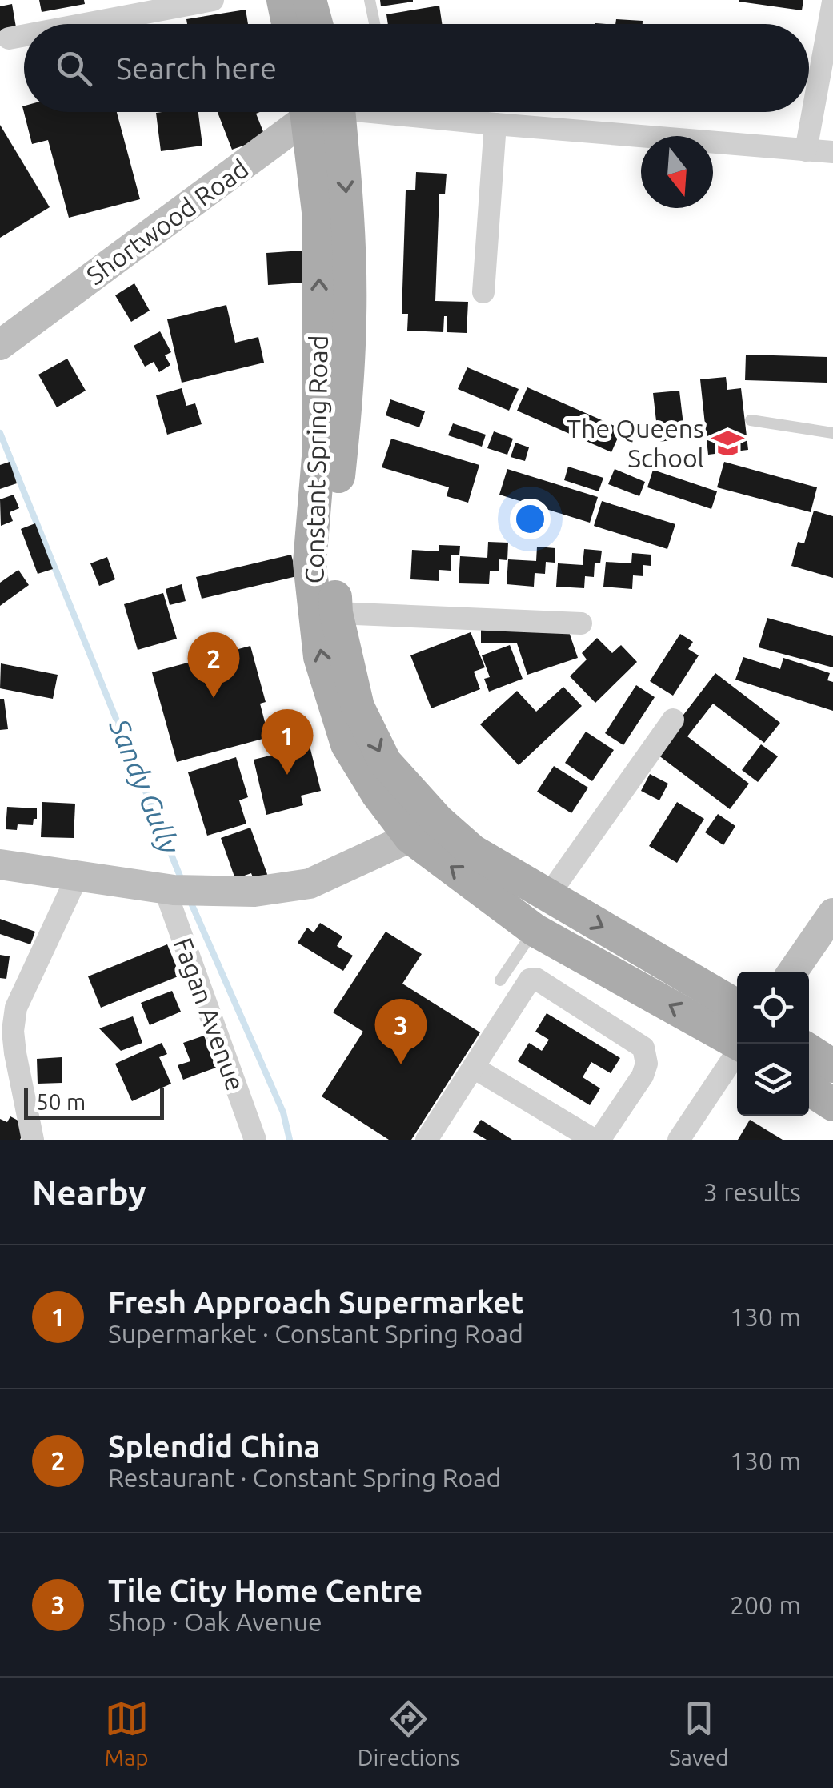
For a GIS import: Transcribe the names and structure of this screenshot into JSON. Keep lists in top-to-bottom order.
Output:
{
  "streets": {
    "main road": ["Constant Spring Road"],
    "street": ["Shortwood Road", "Fagan Avenue"]
  },
  "water": ["Sandy Gully"],
  "places": {
    "school or university": ["The Queens School"]
  },
  "scale_bar": "50 m",
  "north": "bottom",
  "page": {
    "search": "Search here",
    "pins": ["2", "1", "3"],
    "scale": "50 m",
    "heading": ["Nearby", "3 results"],
    "list": [
      {
        "mark": "1",
        "name": "Fresh Approach Supermarket",
        "note": "Supermarket · Constant Spring Road",
        "value": "130 m"
      },
      {
        "mark": "2",
        "name": "Splendid China",
        "note": "Restaurant · Constant Spring Road",
        "value": "130 m"
      },
      {
        "mark": "3",
        "name": "Tile City Home Centre",
        "note": "Shop · Oak Avenue",
        "value": "200 m"
      }
    ],
    "nav": ["Map", "Directions", "Saved"]
  }
}
